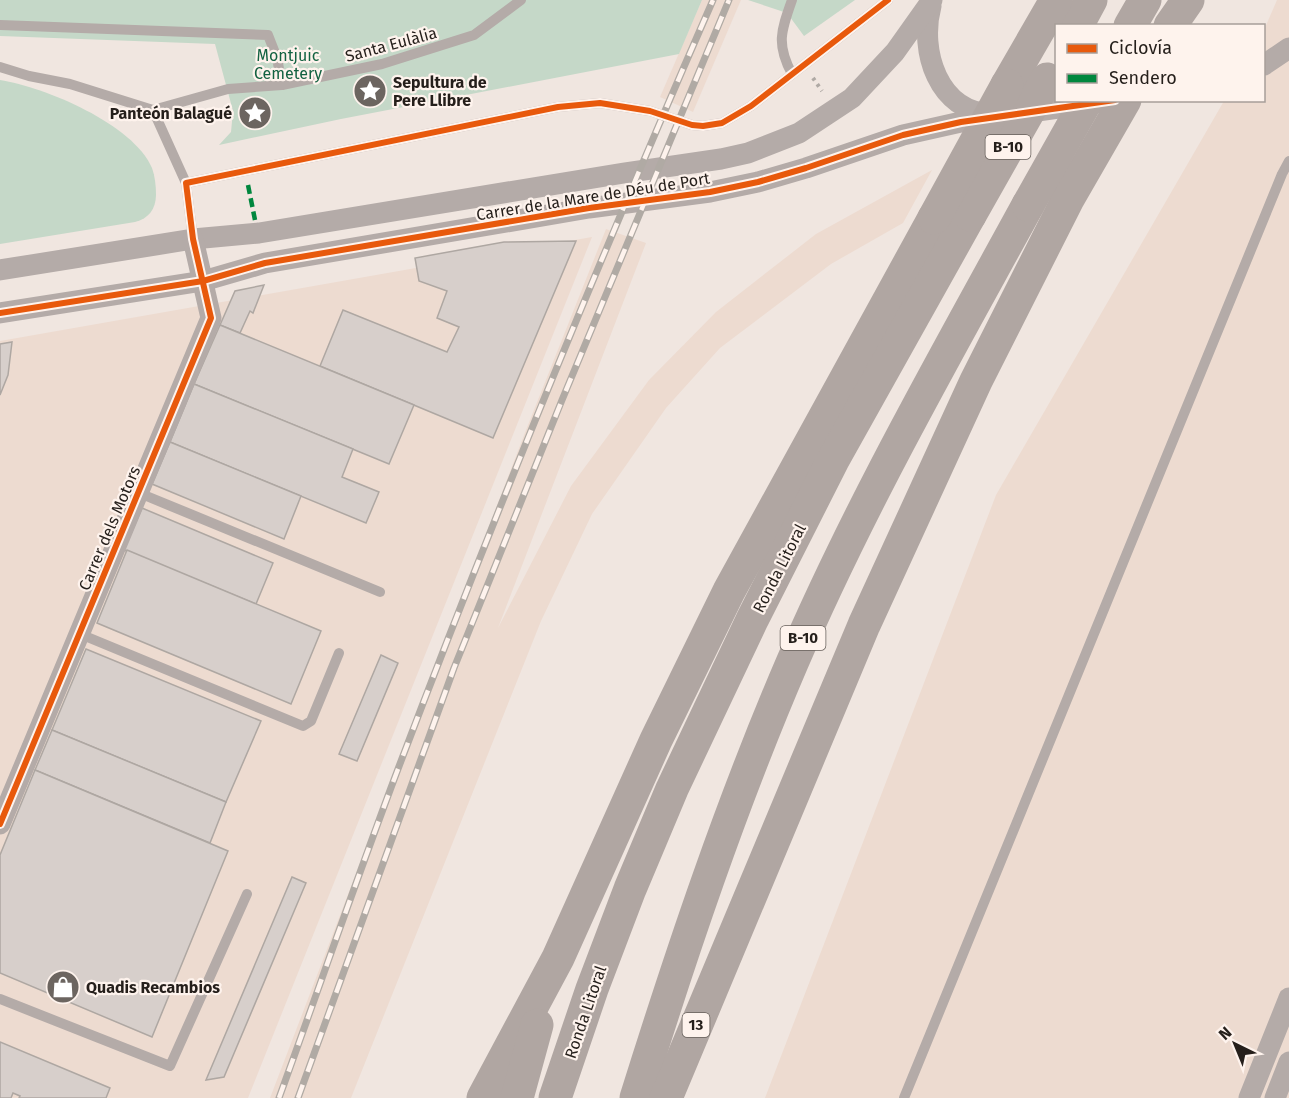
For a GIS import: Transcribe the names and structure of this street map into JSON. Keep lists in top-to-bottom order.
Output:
{
  "streets": {
    "highway": ["B-10", "Ronda Litoral", "13"],
    "street": ["Carrer de la Mare de Déu de Port", "Carrer dels Motors"],
    "lane": ["Santa Eulàlia"]
  },
  "crossings": [
    ["Carrer de la Mare de Déu de Port", "Carrer dels Motors"]
  ],
  "parks": ["Montjuic Cemetery"],
  "places": {
    "place": ["Sepultura de Pere Llibre", "Panteón Balagué"],
    "shop": ["Quadis Recambios"]
  },
  "legend": ["Ciclovía", "Sendero"],
  "north": "top left"
}
